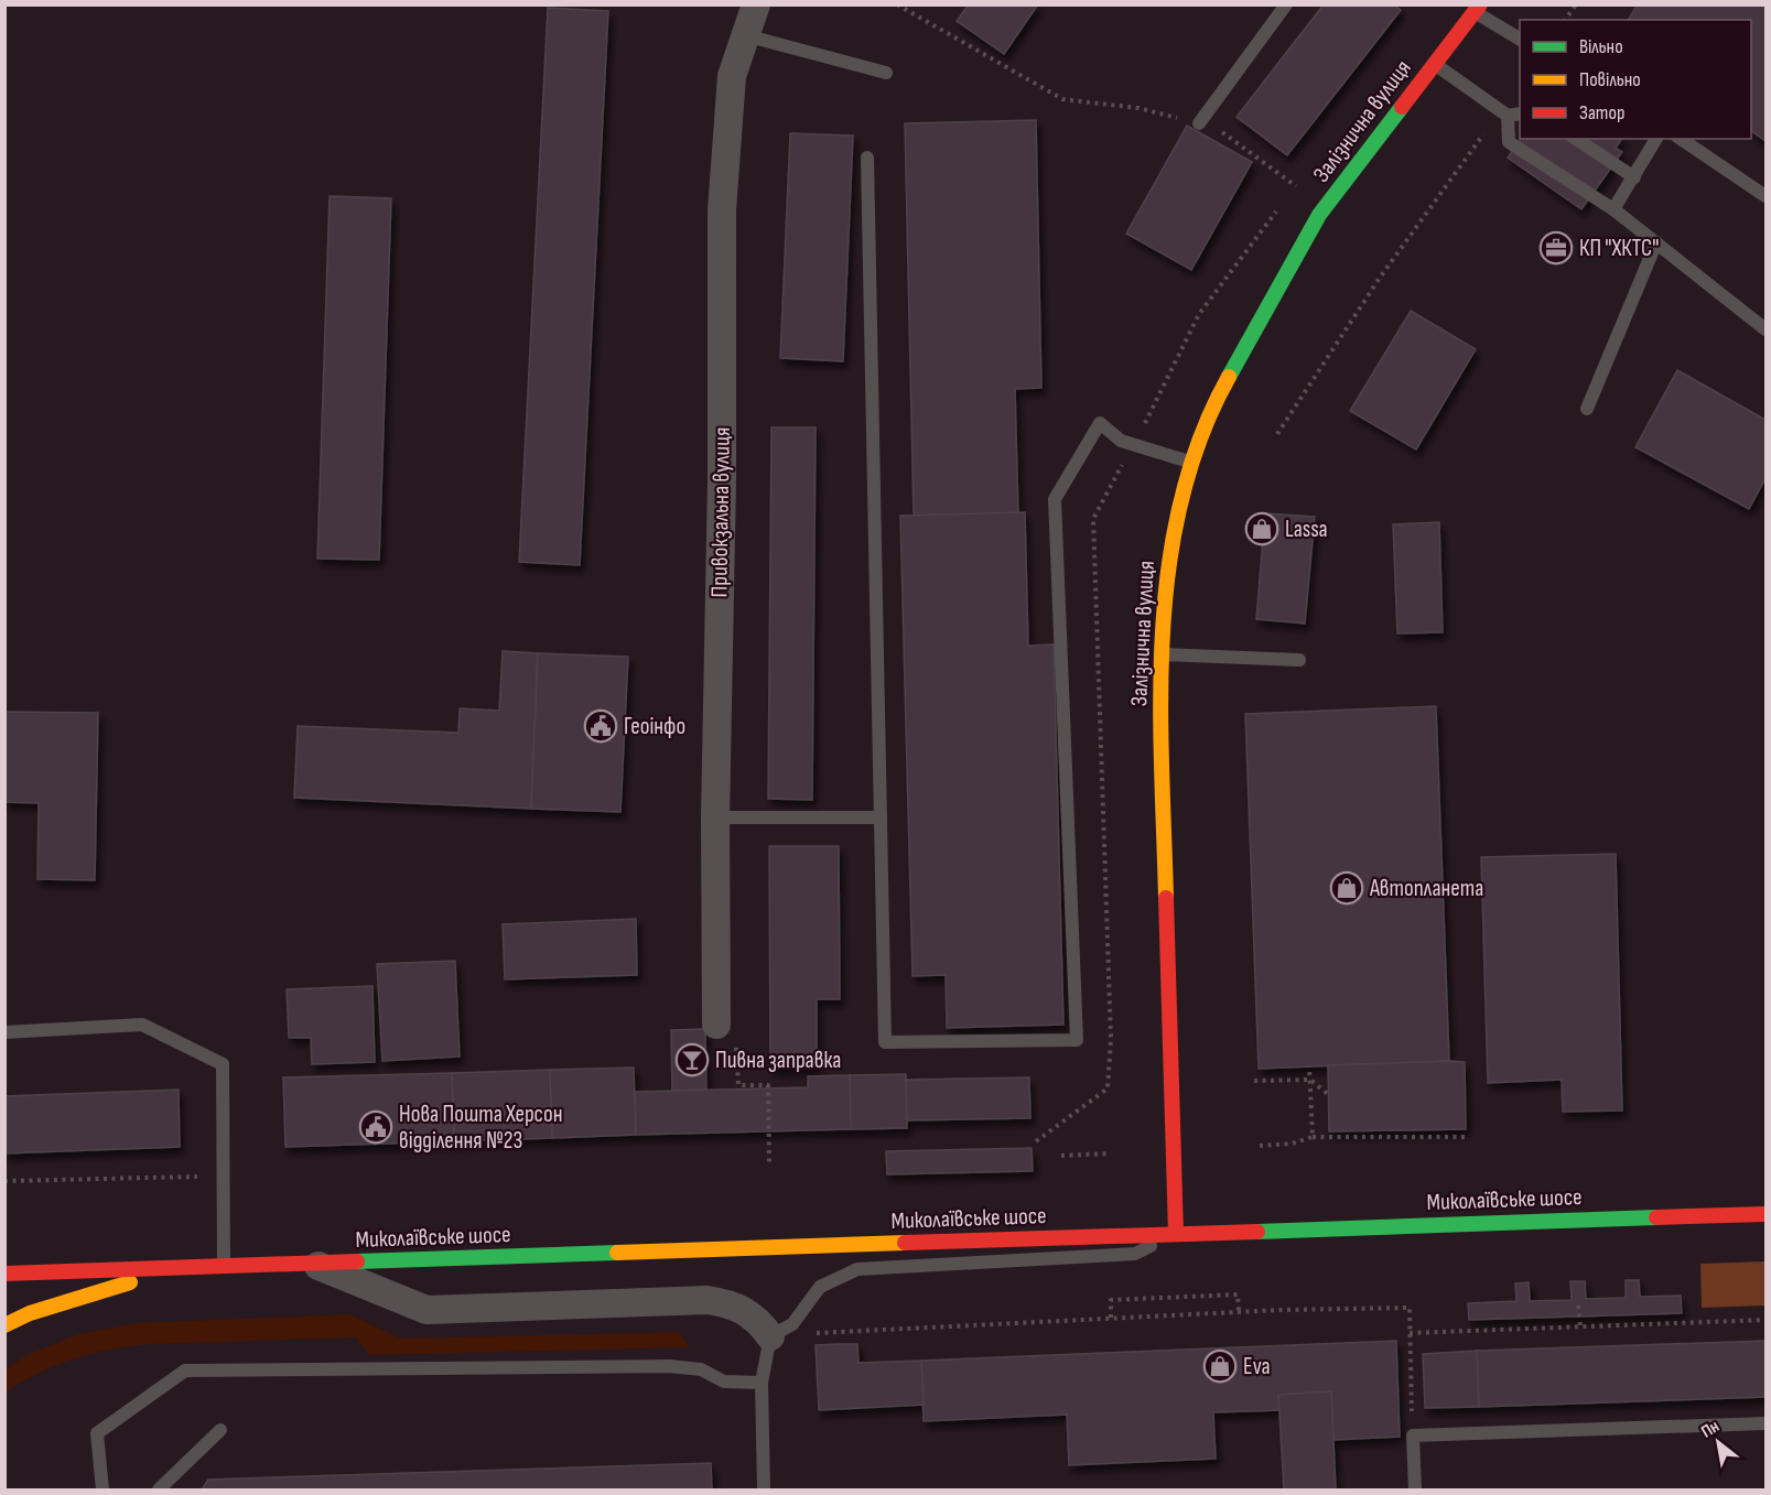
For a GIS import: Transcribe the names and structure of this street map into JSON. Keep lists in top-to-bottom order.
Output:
{
  "streets": {
    "main road": ["Залізнична вулиця", "Миколаївське шосе"],
    "street": ["Привокзальна вулиця"]
  },
  "crossings": [
    ["Залізнична вулиця", "Миколаївське шосе"]
  ],
  "places": {
    "office": ["КП \"ХКТС\""],
    "shop": ["Lassa", "Автопланета", "Eva"],
    "public building": ["Геоінфо", "Нова Пошта Херсон відділення №23"],
    "bar": ["Пивна заправка"]
  },
  "legend": ["Вільно", "Повільно", "Затор"],
  "north": "top left"
}
